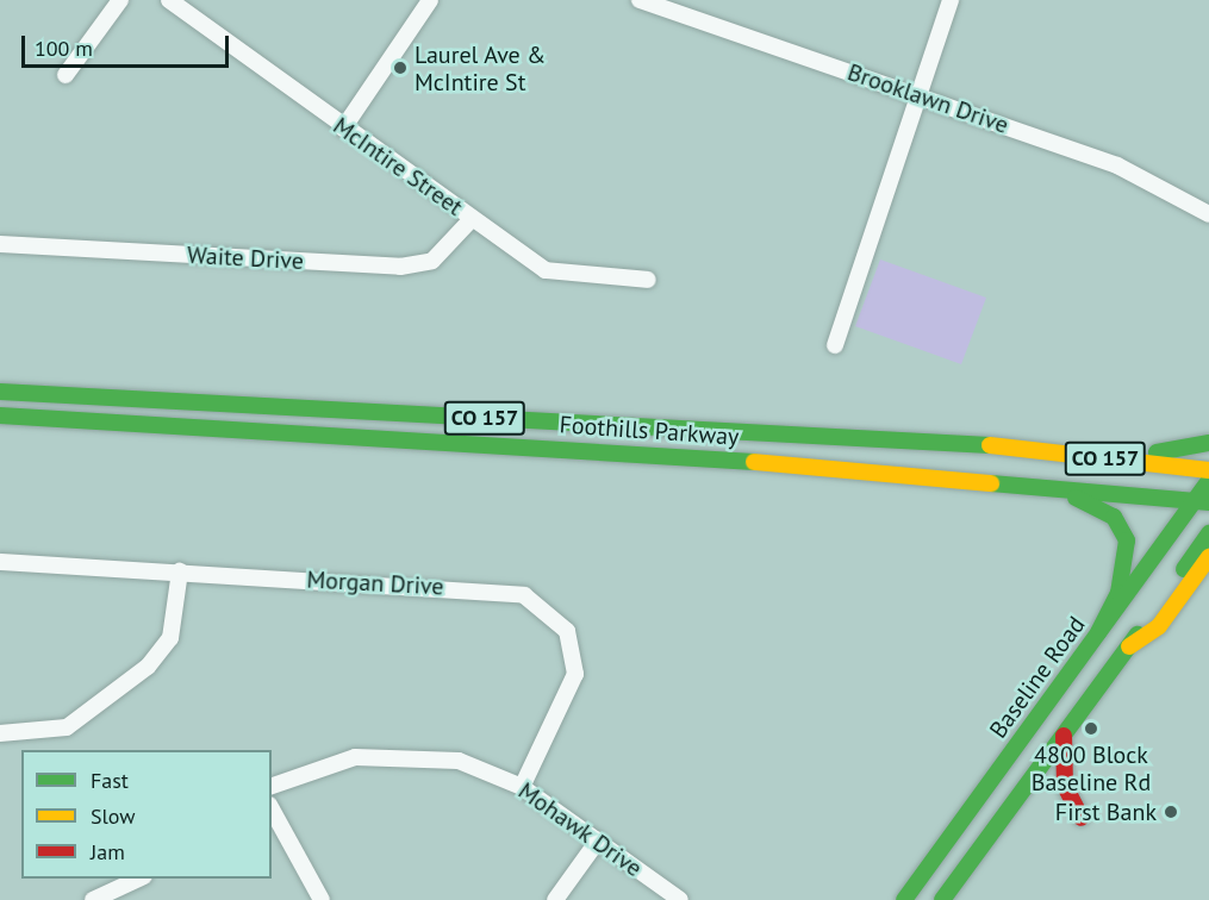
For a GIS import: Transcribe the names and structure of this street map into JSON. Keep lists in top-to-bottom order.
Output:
{
  "streets": {
    "main road": ["CO 157", "Foothills Parkway", "Baseline Road"],
    "street": [
      "Brooklawn Drive",
      "McIntire Street",
      "Waite Drive",
      "Morgan Drive",
      "Mohawk Drive"
    ]
  },
  "crossings": [
    ["McIntire Street", "Waite Drive"],
    ["Foothills Parkway", "Baseline Road"],
    ["Morgan Drive", "Mohawk Drive"]
  ],
  "places": ["Laurel Ave & McIntire St", "4800 Block Baseline Rd", "First Bank"],
  "legend": ["Fast", "Slow", "Jam"],
  "scale_bar": "100 m"
}
